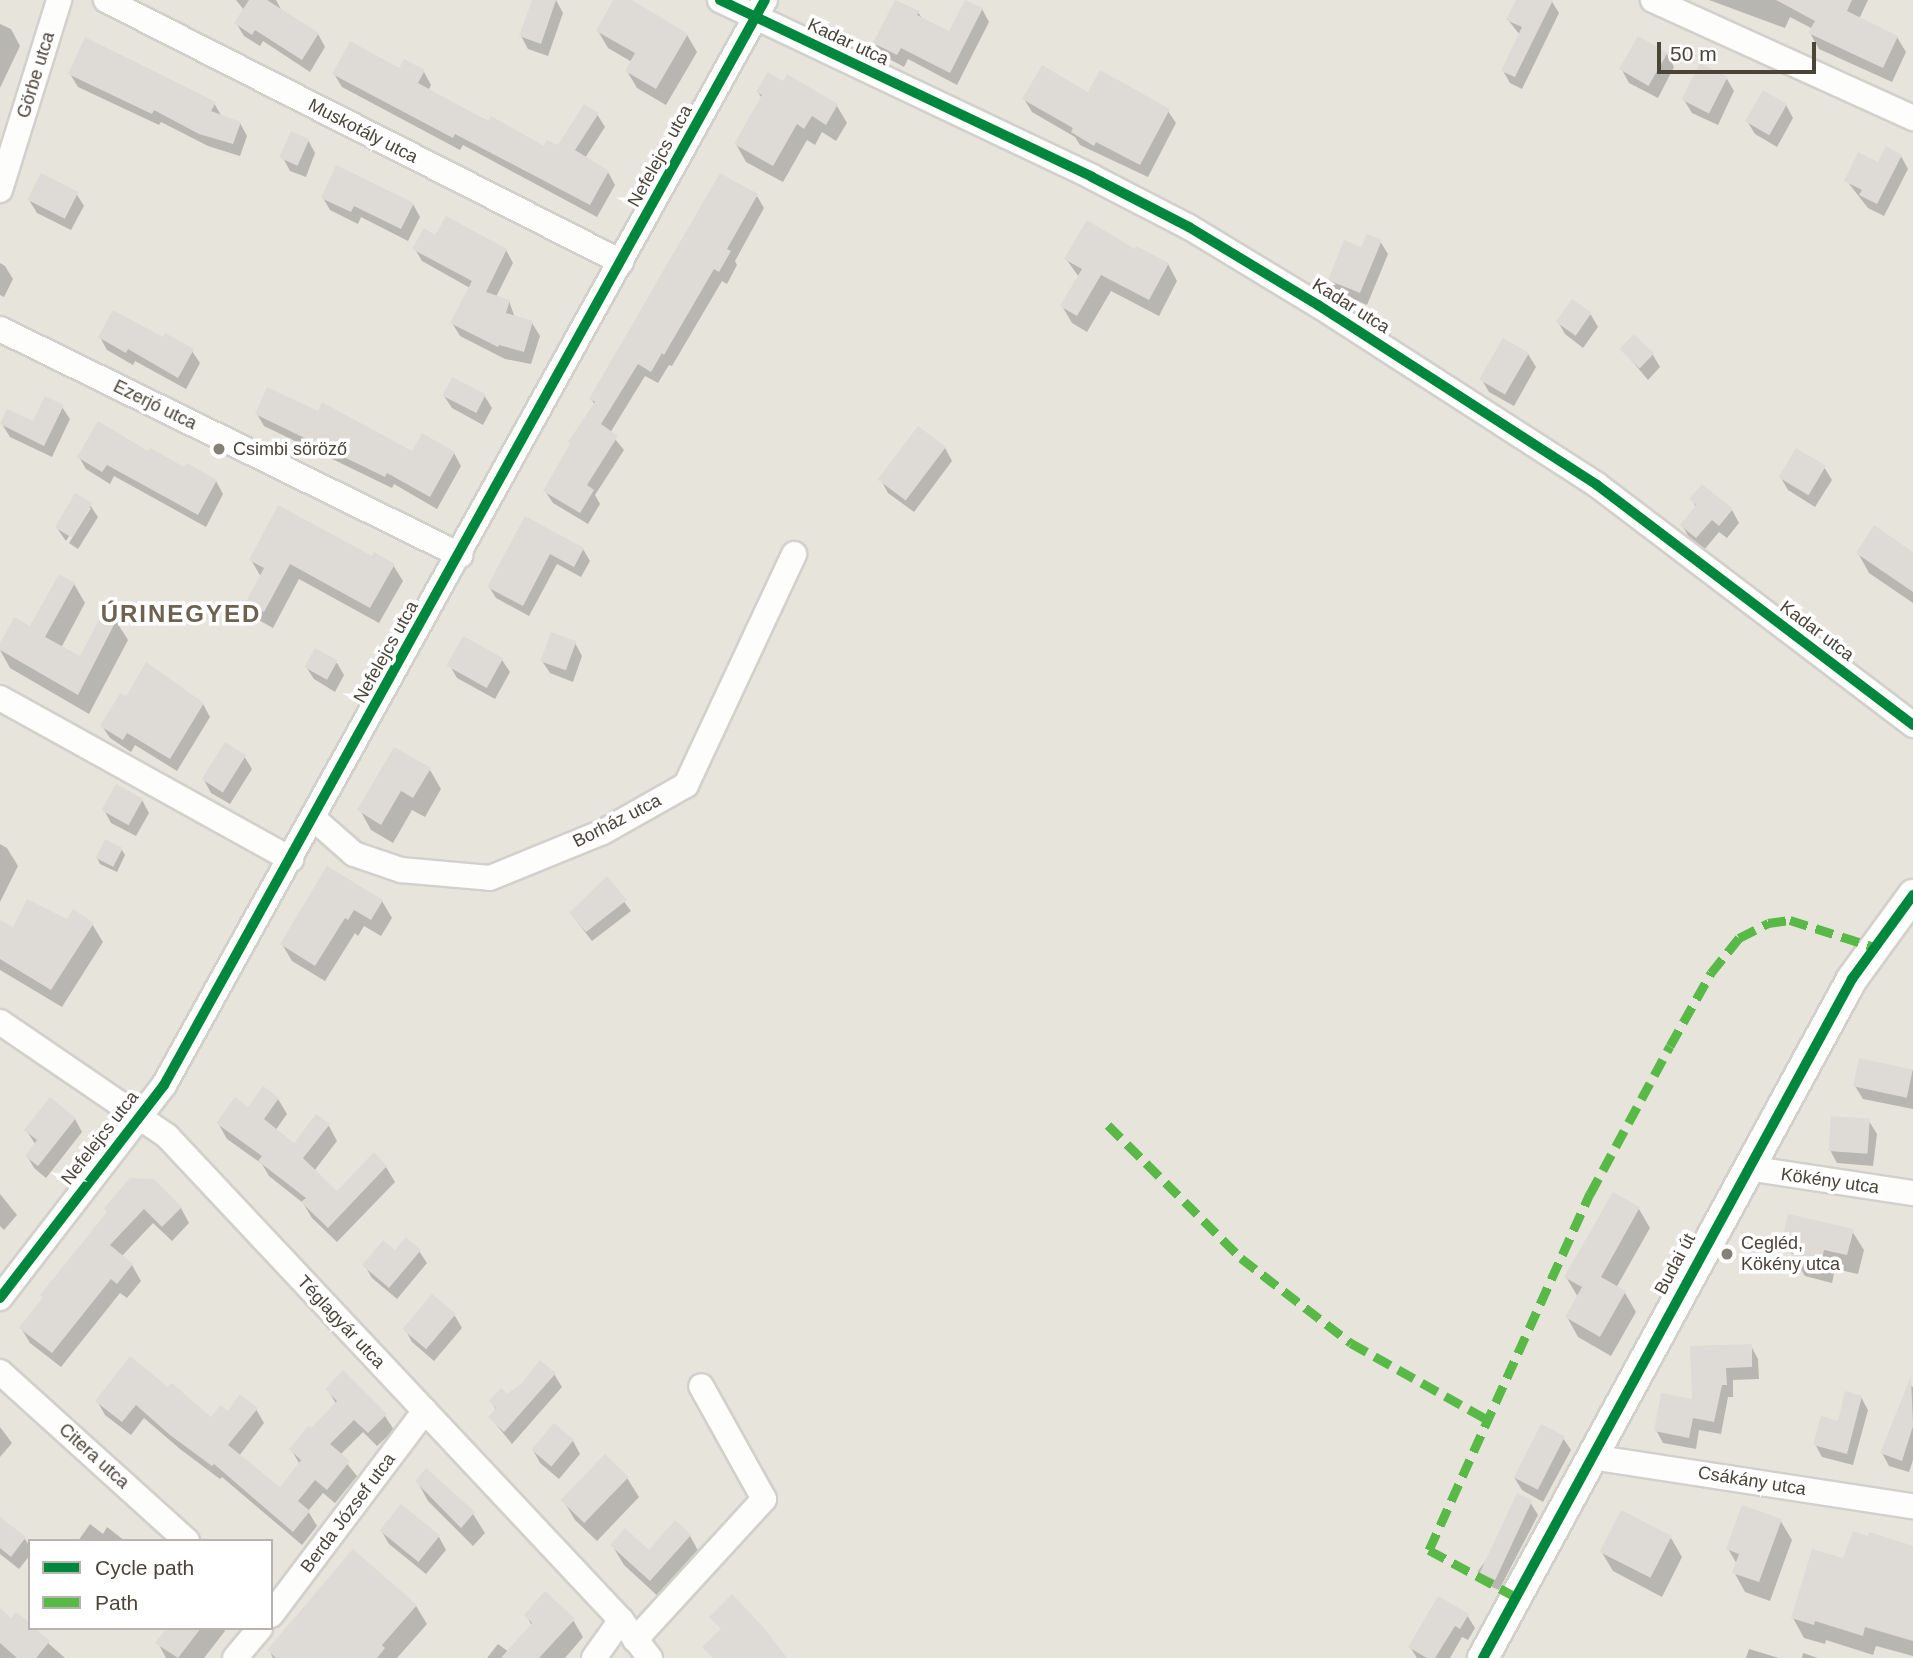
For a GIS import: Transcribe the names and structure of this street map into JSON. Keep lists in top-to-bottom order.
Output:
{
  "streets": {
    "street": [
      "Kadar utca",
      "Görbe utca",
      "Muskotály utca",
      "Nefelejcs utca",
      "Ezerjó utca",
      "Borház utca",
      "Kökény utca",
      "Budai út",
      "Téglagyár utca",
      "Citera utca",
      "Csákány utca",
      "Berda József utca"
    ]
  },
  "crossings": [
    ["Kadar utca", "Nefelejcs utca"],
    ["Muskotály utca", "Nefelejcs utca"],
    ["Nefelejcs utca", "Ezerjó utca"],
    ["Nefelejcs utca", "Borház utca"],
    ["Nefelejcs utca", "Téglagyár utca"],
    ["Kökény utca", "Budai út"],
    ["Budai út", "Csákány utca"],
    ["Téglagyár utca", "Berda József utca"]
  ],
  "districts": ["ÚRINEGYED"],
  "places": ["Csimbi söröző", "Cegléd, Kökény utca"],
  "legend": ["Cycle path", "Path"],
  "scale_bar": "50 m"
}
